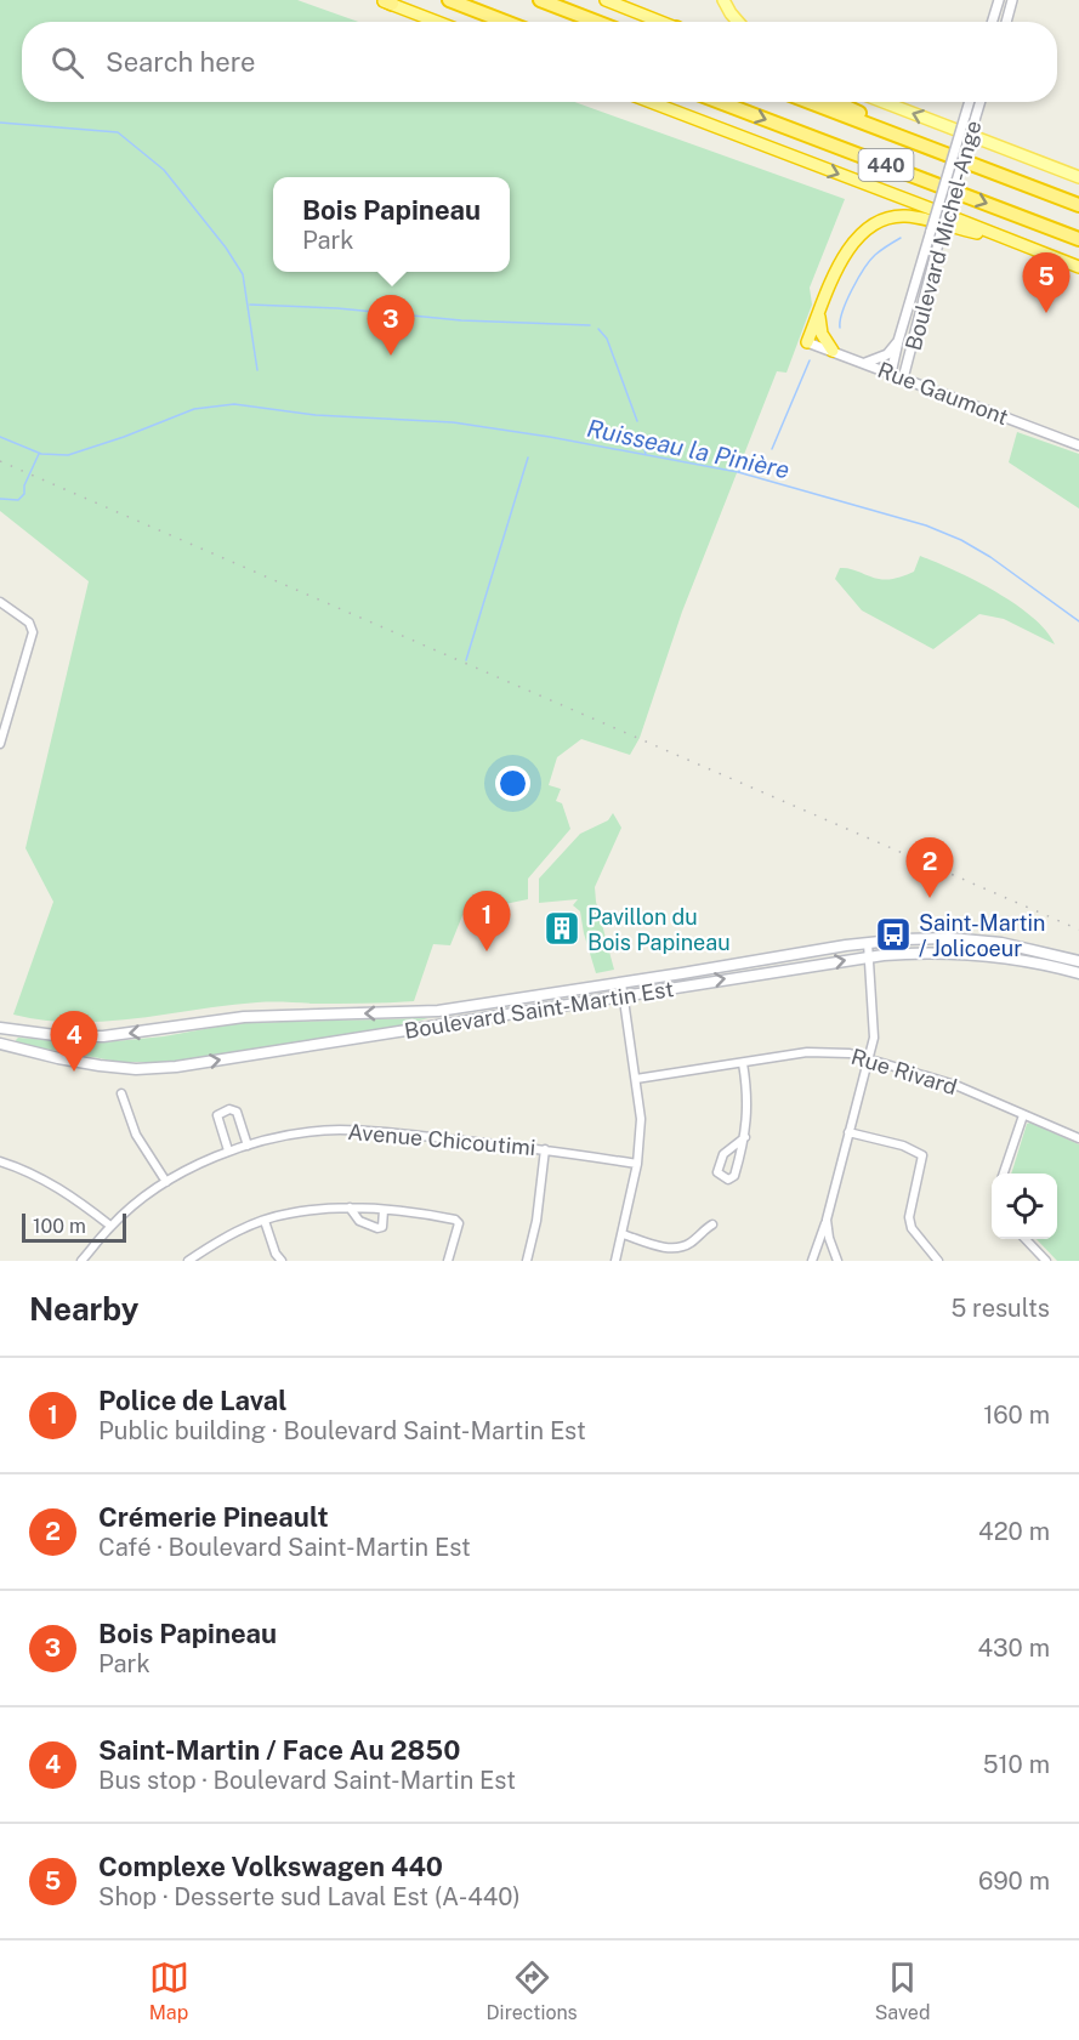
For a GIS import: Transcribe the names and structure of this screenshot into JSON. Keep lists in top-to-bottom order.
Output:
{
  "streets": {
    "highway": ["440"],
    "main road": ["Boulevard Saint-Martin Est"],
    "street": [
      "Boulevard Michel-Ange",
      "Rue Gaumont",
      "Rue Rivard",
      "Avenue Chicoutimi"
    ]
  },
  "crossings": [
    ["Boulevard Michel-Ange", "Rue Gaumont"]
  ],
  "water": ["Ruisseau la Pinière"],
  "places": {
    "building": ["Pavillon du Bois Papineau"],
    "bus stop": ["Saint-Martin / Jolicoeur"]
  },
  "scale_bar": "100 m",
  "page": {
    "search": "Search here",
    "popup": ["Bois Papineau", "Park"],
    "pins": [
      "5",
      "3",
      "2",
      "1",
      "4"
    ],
    "scale": "100 m",
    "heading": ["Nearby", "5 results"],
    "list": [
      {
        "mark": "1",
        "name": "Police de Laval",
        "note": "Public building · Boulevard Saint-Martin Est",
        "value": "160 m"
      },
      {
        "mark": "2",
        "name": "Crémerie Pineault",
        "note": "Café · Boulevard Saint-Martin Est",
        "value": "420 m"
      },
      {
        "mark": "3",
        "name": "Bois Papineau",
        "note": "Park",
        "value": "430 m"
      },
      {
        "mark": "4",
        "name": "Saint-Martin / Face Au 2850",
        "note": "Bus stop · Boulevard Saint-Martin Est",
        "value": "510 m"
      },
      {
        "mark": "5",
        "name": "Complexe Volkswagen 440",
        "note": "Shop · Desserte sud Laval Est (A-440)",
        "value": "690 m"
      }
    ],
    "nav": ["Map", "Directions", "Saved"]
  }
}
